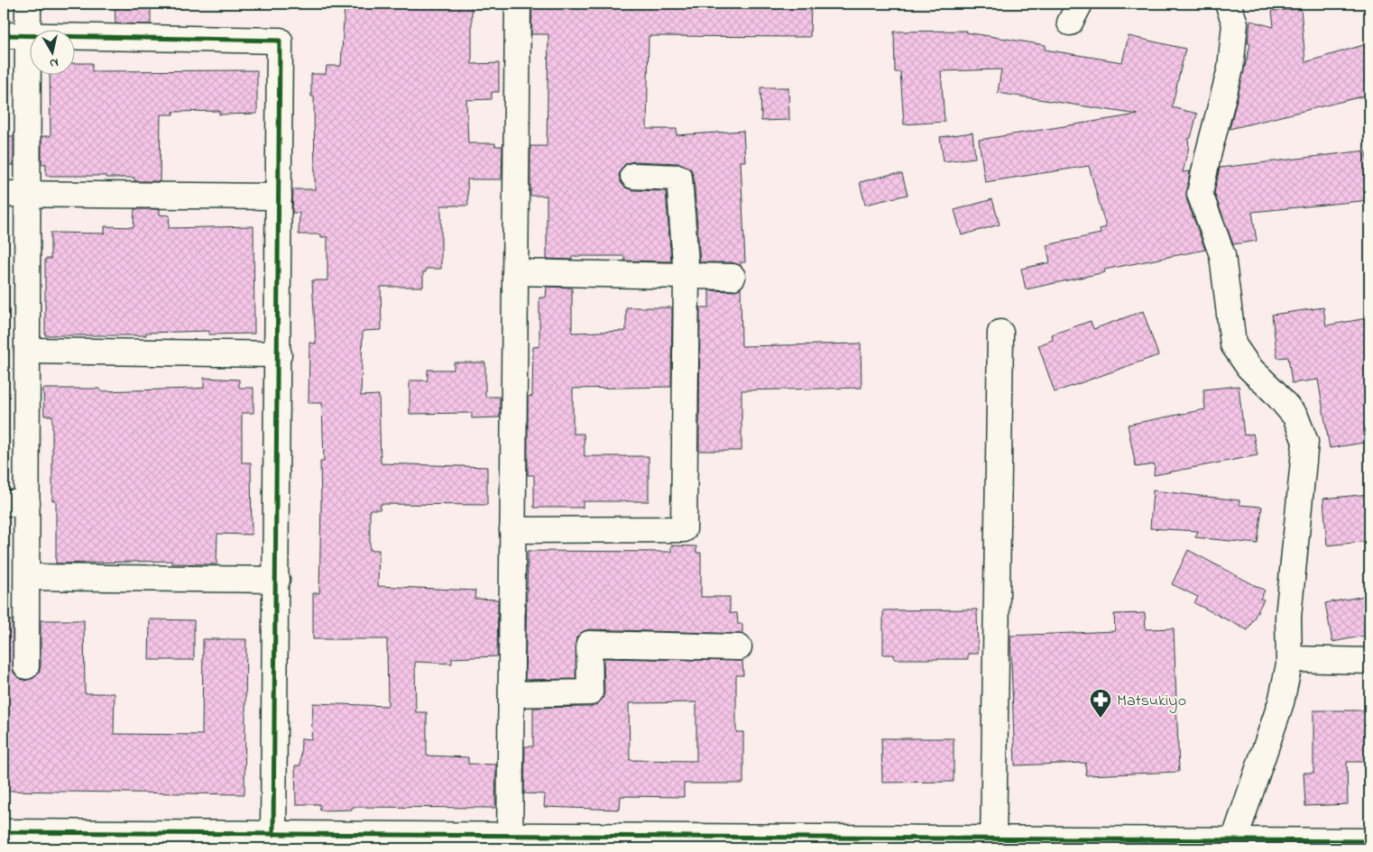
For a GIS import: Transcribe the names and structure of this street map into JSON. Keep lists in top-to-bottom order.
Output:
{
  "places": {
    "pharmacy": ["Matsukiyo"]
  },
  "north": "bottom"
}
